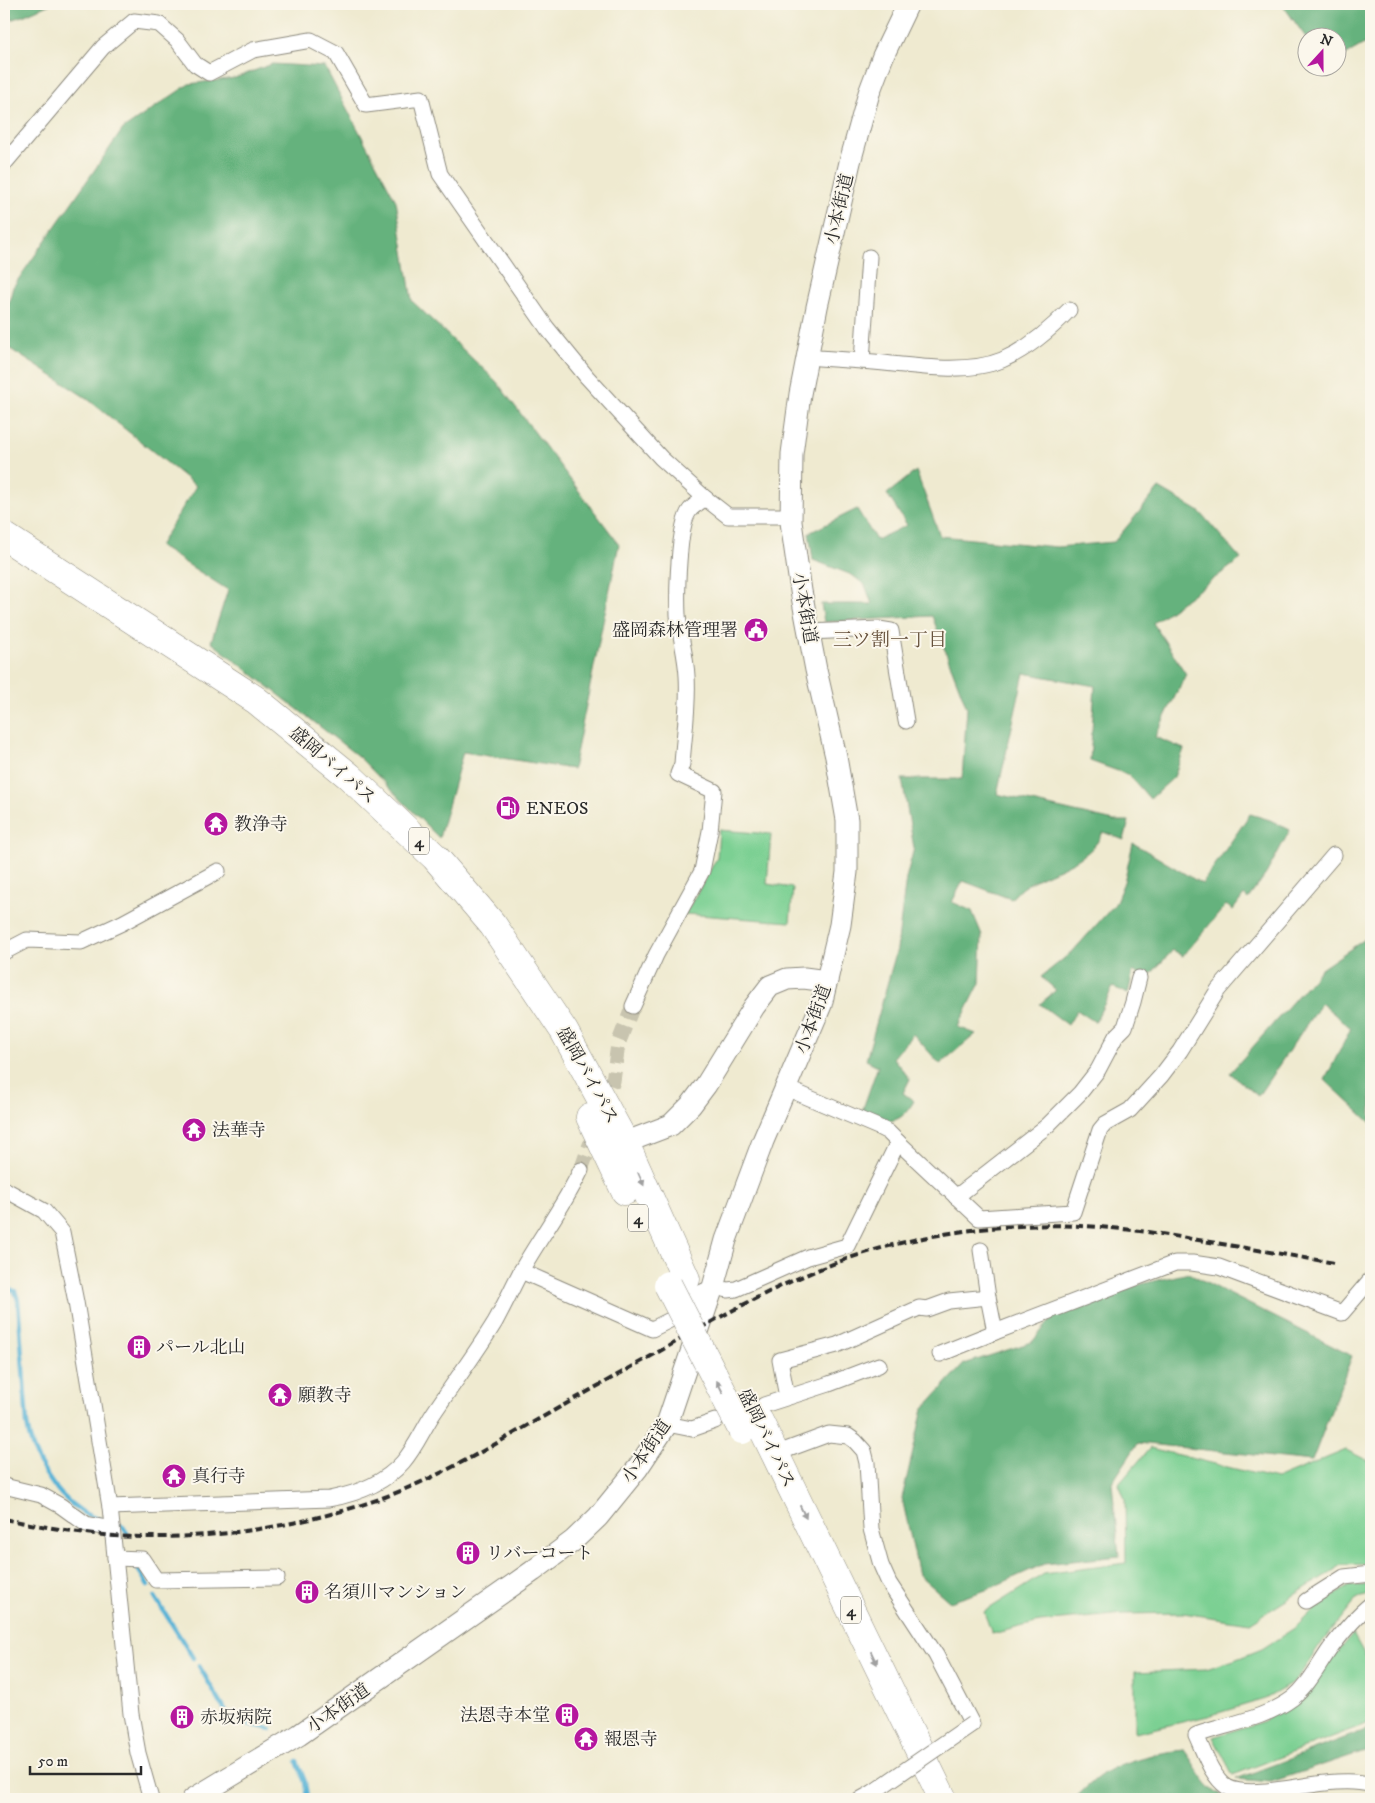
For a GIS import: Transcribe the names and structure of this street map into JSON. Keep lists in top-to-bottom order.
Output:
{
  "streets": {
    "highway": ["盛岡バイパス", "4"],
    "street": ["小本街道"]
  },
  "districts": ["三ツ割一丁目"],
  "places": {
    "public building": ["盛岡森林管理署"],
    "fuel station": ["ENEOS"],
    "temple": [
      "教浄寺",
      "法華寺",
      "願教寺",
      "真行寺",
      "報恩寺"
    ],
    "building": [
      "パール北山",
      "リバーコート",
      "名須川マンション",
      "法恩寺本堂",
      "赤坂病院"
    ]
  },
  "scale_bar": "50 m",
  "north": "top"
}
